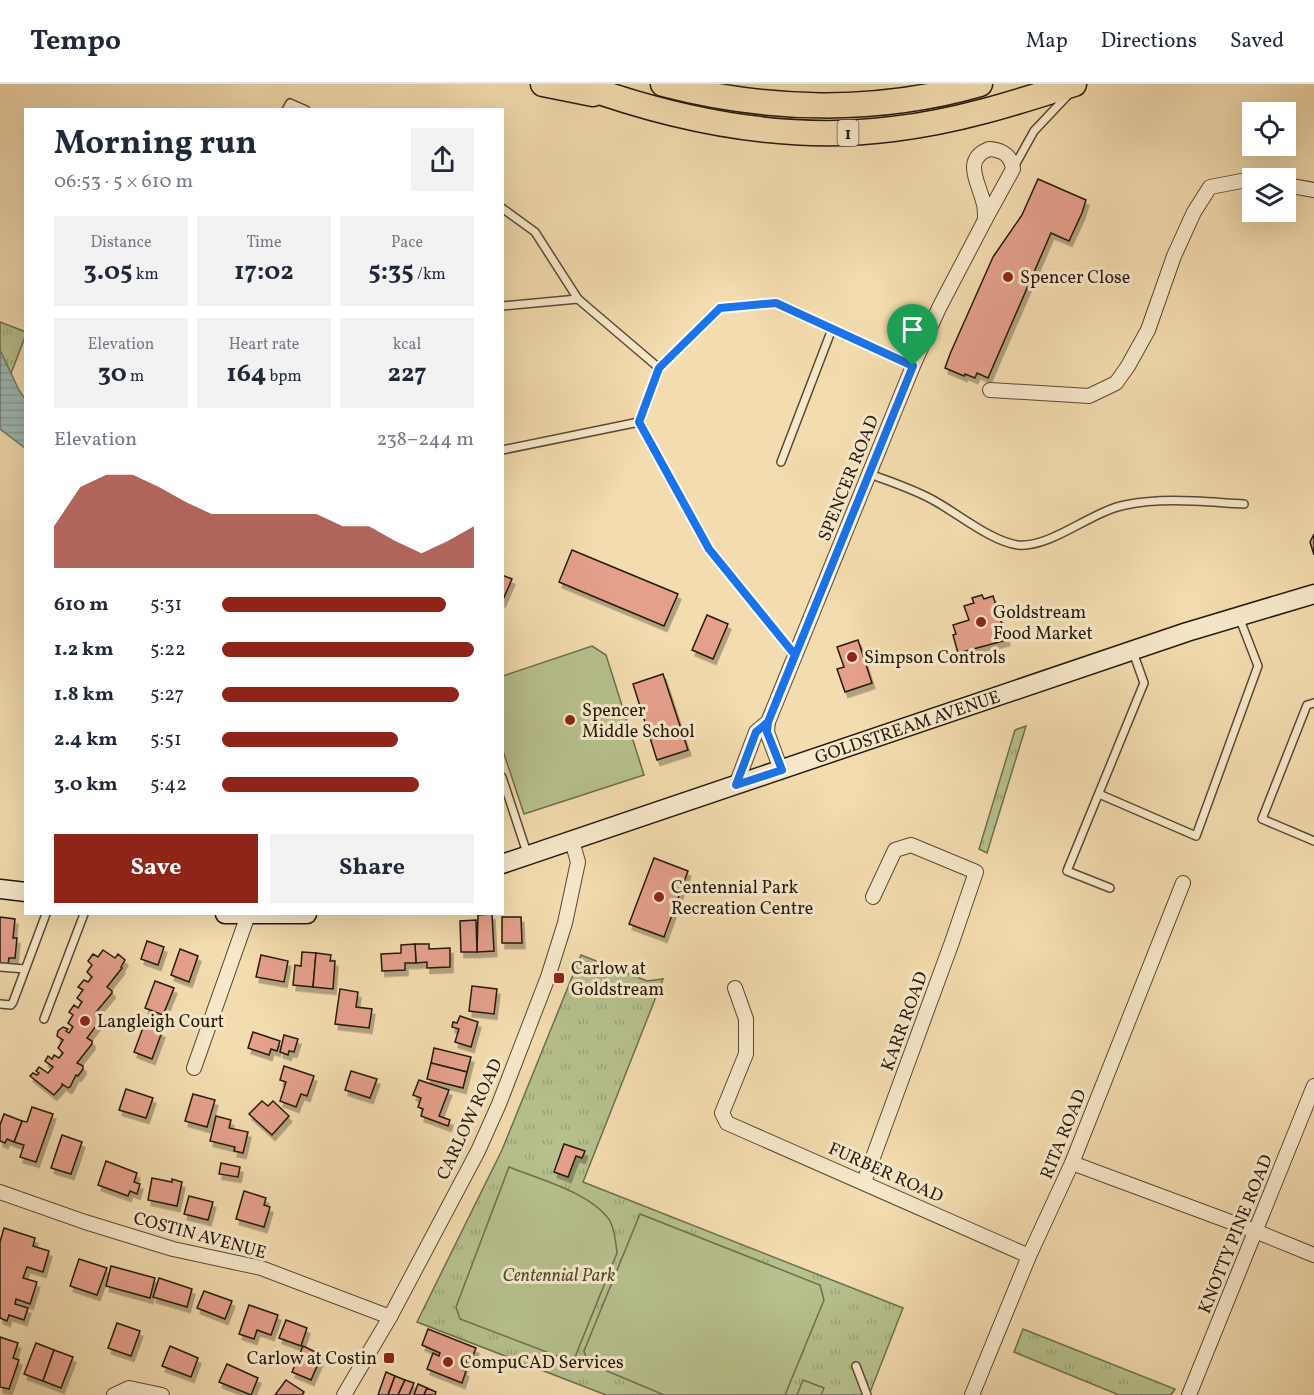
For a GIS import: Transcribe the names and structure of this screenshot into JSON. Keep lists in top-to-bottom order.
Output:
{
  "streets": {
    "highway": ["1"],
    "main road": ["GOLDSTREAM AVENUE"],
    "street": [
      "SPENCER ROAD",
      "KARR ROAD",
      "CARLOW ROAD",
      "RITA ROAD",
      "FURBER ROAD",
      "KNOTTY PINE ROAD",
      "COSTIN AVENUE"
    ]
  },
  "crossings": [
    ["SPENCER ROAD", "GOLDSTREAM AVENUE"],
    ["GOLDSTREAM AVENUE", "CARLOW ROAD"],
    ["KARR ROAD", "FURBER ROAD"],
    ["CARLOW ROAD", "COSTIN AVENUE"],
    ["RITA ROAD", "FURBER ROAD"]
  ],
  "parks": ["Centennial Park"],
  "places": {
    "other": [
      "Spencer Close",
      "Goldstream Food Market",
      "Simpson Controls",
      "Spencer Middle School",
      "Centennial Park Recreation Centre",
      "Langleigh Court",
      "CompuCAD Services"
    ],
    "transit": ["Carlow at Goldstream", "Carlow at Costin"]
  },
  "page": {
    "header": "Tempo",
    "nav": ["Map", "Directions", "Saved"],
    "heading": ["Morning run", "06:53 · 5 × 610 m"],
    "stats": [
      ["Distance", "3.05 km"],
      ["Time", "17:02"],
      ["Pace", "5:35 /km"],
      ["Elevation", "30 m"],
      ["Heart rate", "164 bpm"],
      ["kcal", "227"]
    ],
    "chart": ["Elevation", "238–244 m"],
    "list": [
      {
        "name": "610 m",
        "note": "5:31"
      },
      {
        "name": "1.2 km",
        "note": "5:22"
      },
      {
        "name": "1.8 km",
        "note": "5:27"
      },
      {
        "name": "2.4 km",
        "note": "5:51"
      },
      {
        "name": "3.0 km",
        "note": "5:42"
      }
    ],
    "buttons": ["Save", "Share"]
  }
}
